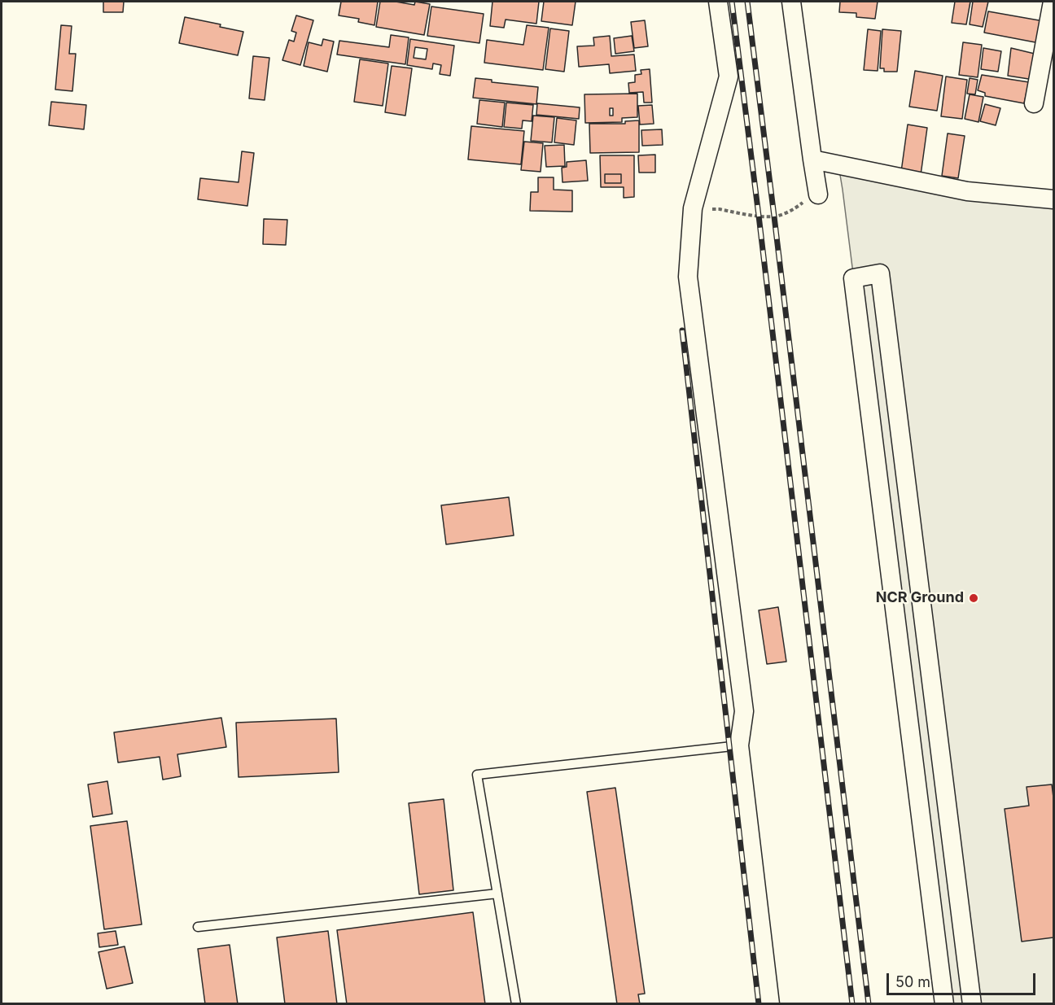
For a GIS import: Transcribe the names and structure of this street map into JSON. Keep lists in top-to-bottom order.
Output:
{
  "places": ["NCR Ground"],
  "scale_bar": "50 m"
}
